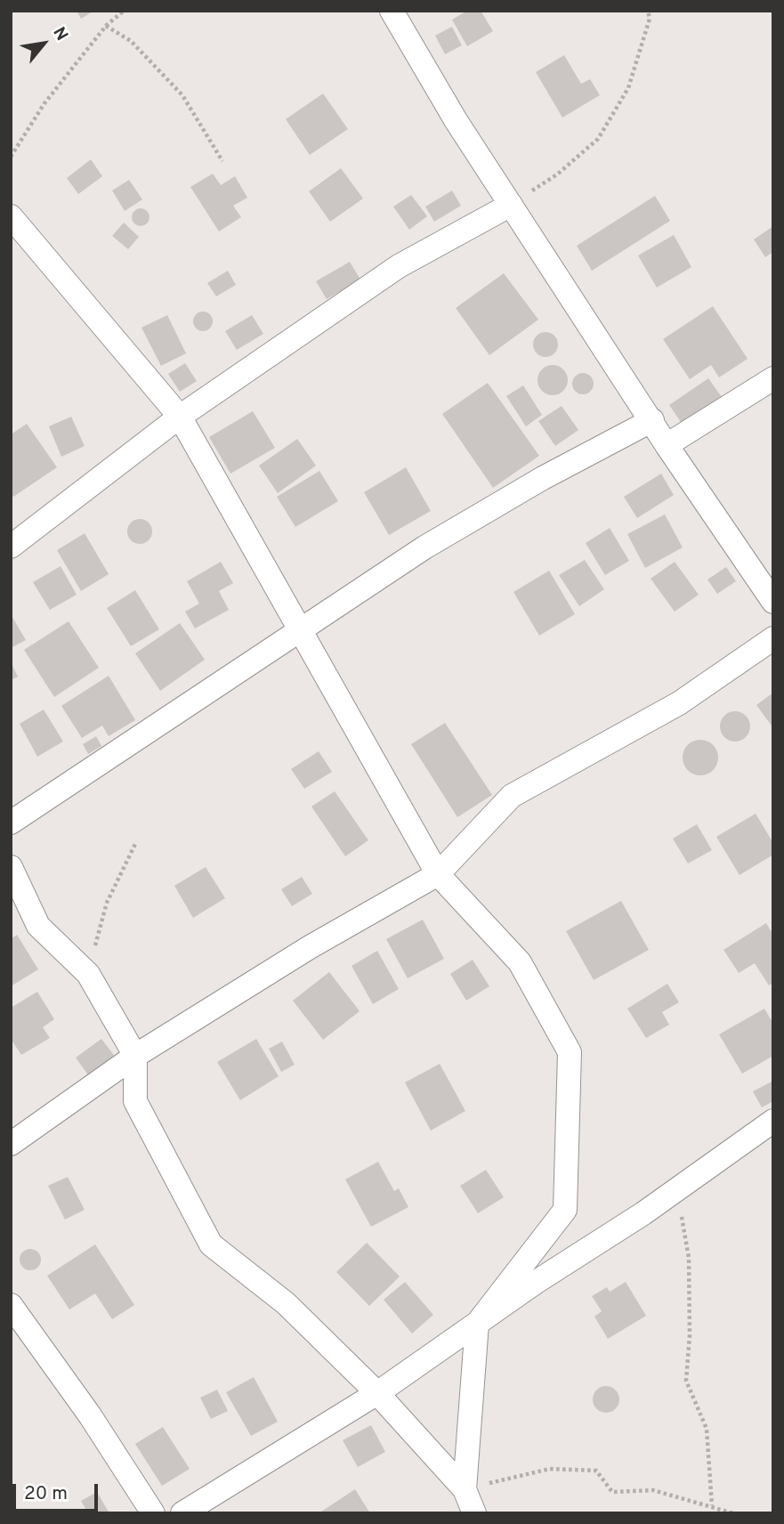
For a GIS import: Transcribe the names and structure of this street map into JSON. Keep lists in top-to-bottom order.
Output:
{
  "scale_bar": "20 m",
  "north": "top right"
}
